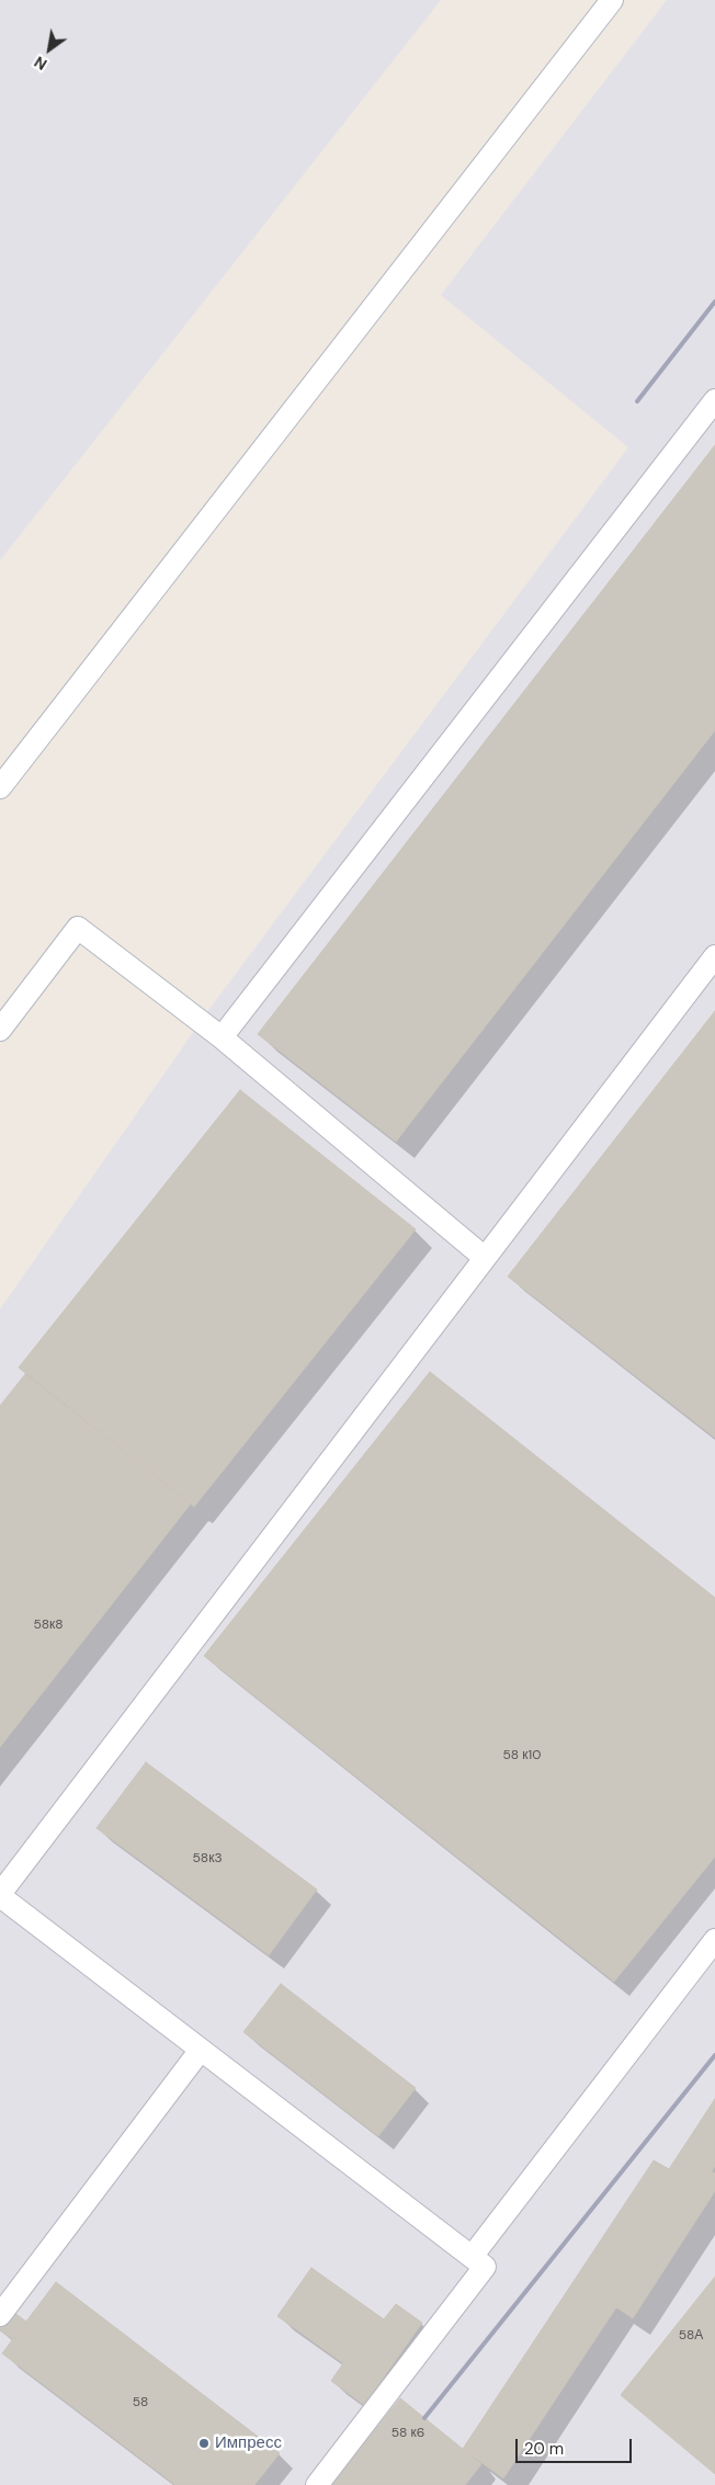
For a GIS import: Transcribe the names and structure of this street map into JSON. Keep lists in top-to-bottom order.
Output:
{
  "places": ["Импресс"],
  "house_numbers": [
    "58к8",
    "58 к10",
    "58к3",
    "58А",
    "58",
    "58 к6"
  ],
  "scale_bar": "20 m",
  "north": "bottom left"
}
